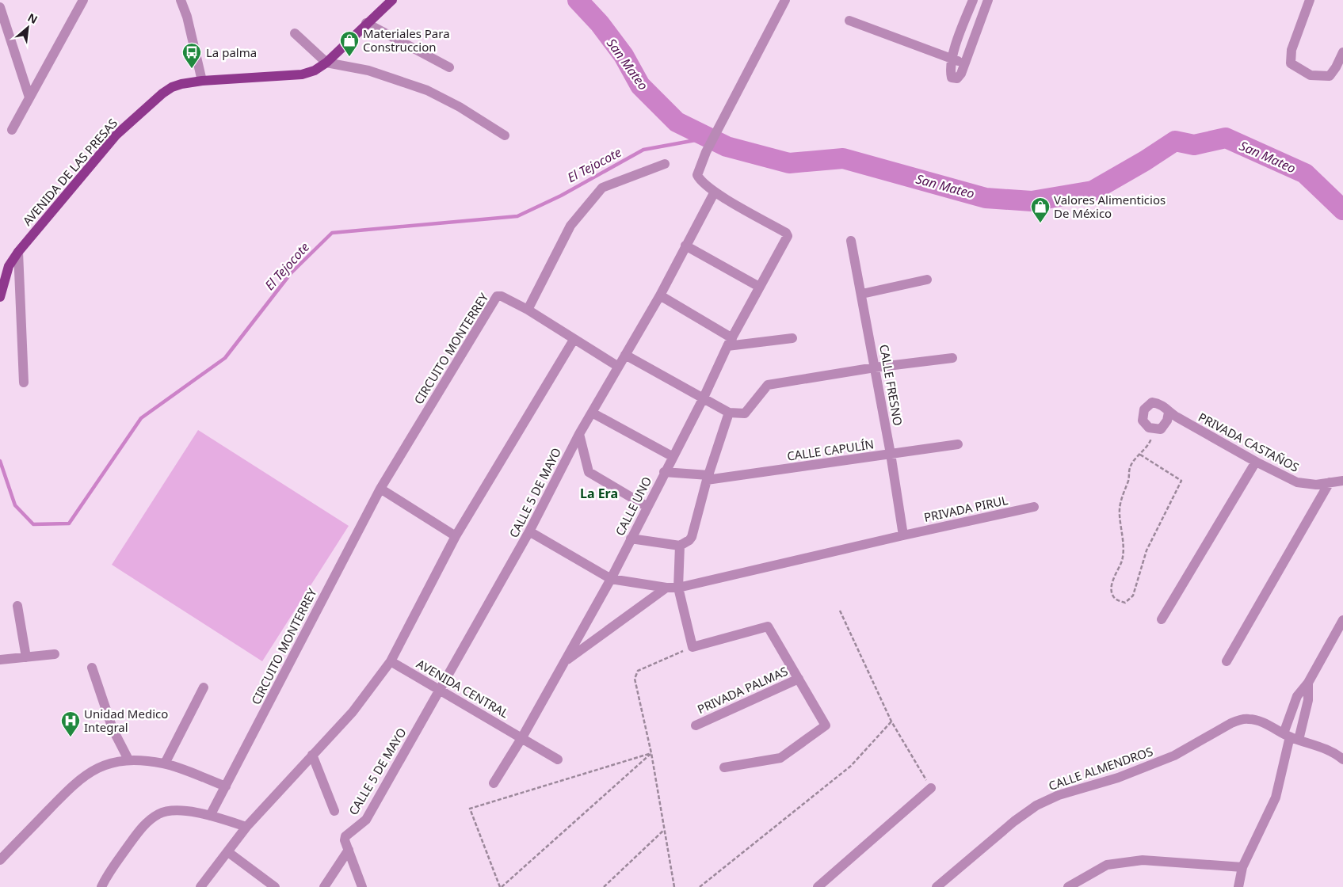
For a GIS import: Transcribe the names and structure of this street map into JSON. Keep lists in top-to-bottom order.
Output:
{
  "streets": {
    "main road": ["AVENIDA DE LAS PRESAS"],
    "street": [
      "CIRCUITO MONTERREY",
      "CALLE FRESNO",
      "PRIVADA CASTAÑOS",
      "CALLE CAPULÍN",
      "CALLE 5 DE MAYO",
      "CALLE UNO",
      "PRIVADA PIRUL",
      "AVENIDA CENTRAL",
      "PRIVADA PALMAS",
      "CALLE ALMENDROS"
    ]
  },
  "crossings": [
    ["CIRCUITO MONTERREY", "CALLE 5 DE MAYO"],
    ["CALLE FRESNO", "CALLE CAPULÍN"],
    ["CALLE FRESNO", "PRIVADA PIRUL"],
    ["CALLE CAPULÍN", "CALLE UNO"],
    ["CALLE 5 DE MAYO", "CALLE UNO"],
    ["CALLE 5 DE MAYO", "AVENIDA CENTRAL"],
    ["CALLE UNO", "AVENIDA CENTRAL"]
  ],
  "districts": ["La Era"],
  "water": ["San Mateo", "El Tejocote"],
  "places": {
    "shop": ["Materiales Para Construccion", "Valores Alimenticios De México"],
    "bus stop": ["La palma"],
    "hospital": ["Unidad Medico Integral"]
  },
  "north": "top right"
}
